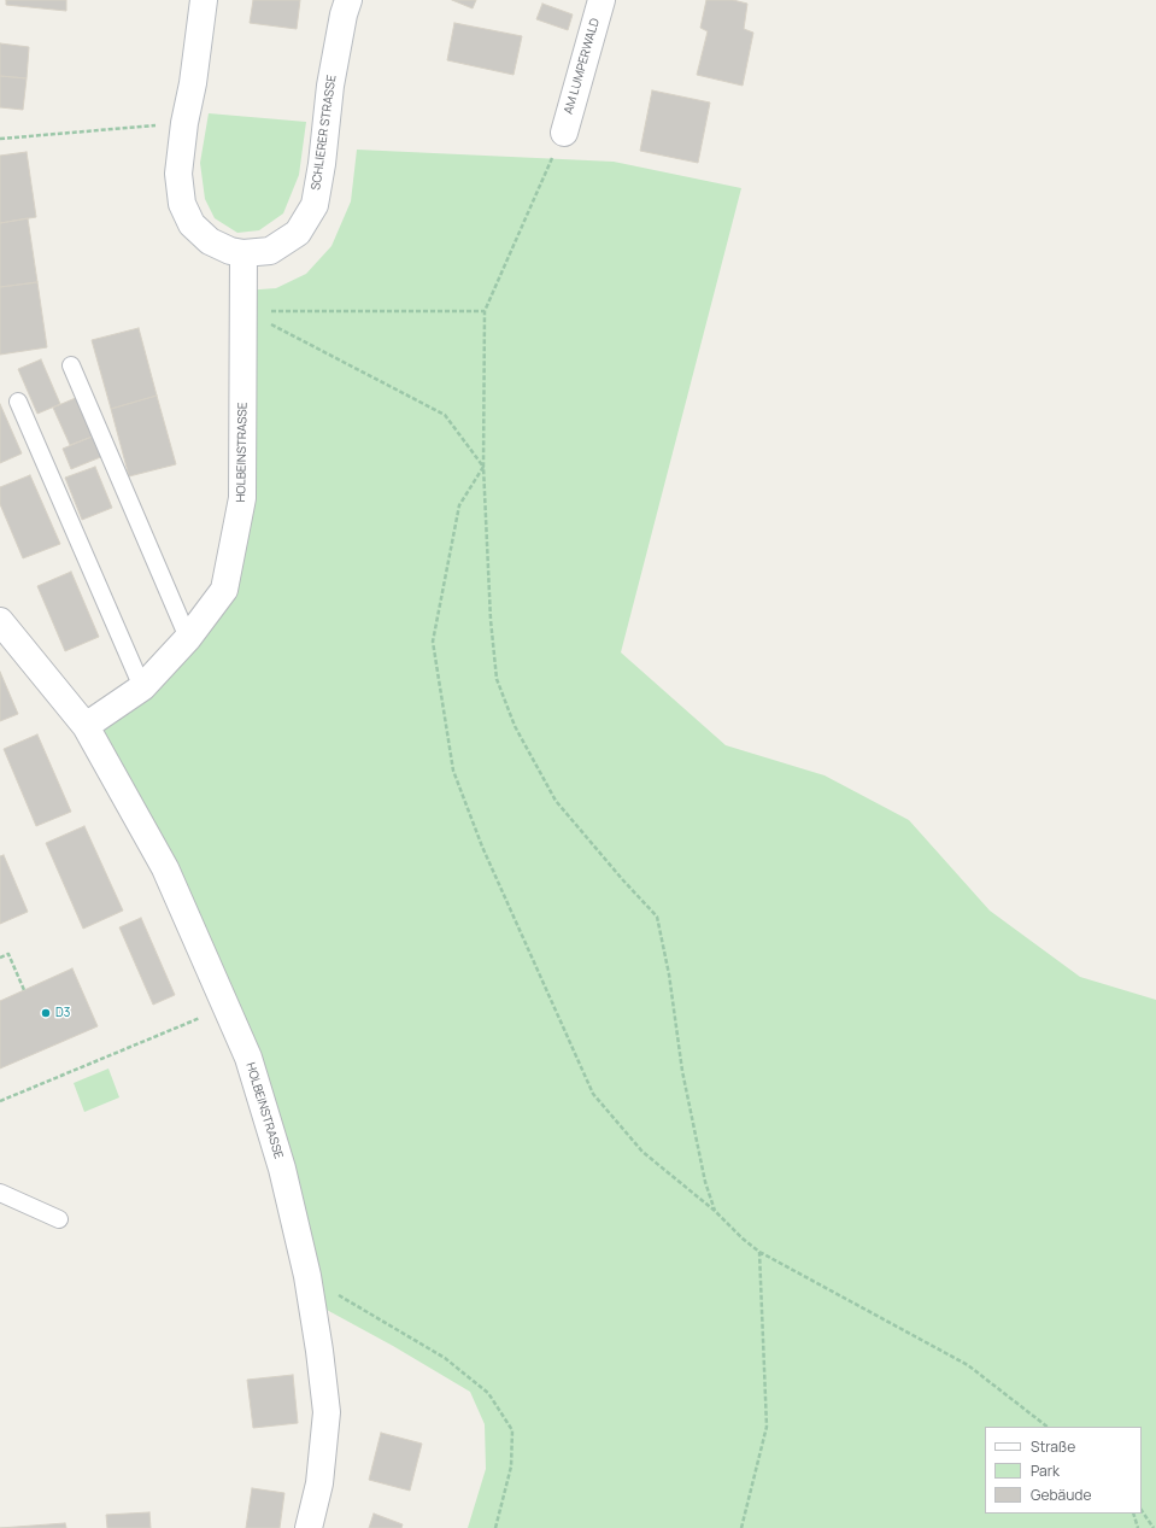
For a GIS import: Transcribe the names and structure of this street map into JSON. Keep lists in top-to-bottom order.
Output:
{
  "streets": {
    "street": ["AM LUMPERWALD", "SCHLIERER STRASSE", "HOLBEINSTRASSE"]
  },
  "crossings": [
    ["SCHLIERER STRASSE", "HOLBEINSTRASSE"]
  ],
  "places": ["D3"],
  "legend": ["Straße", "Park", "Gebäude"]
}
